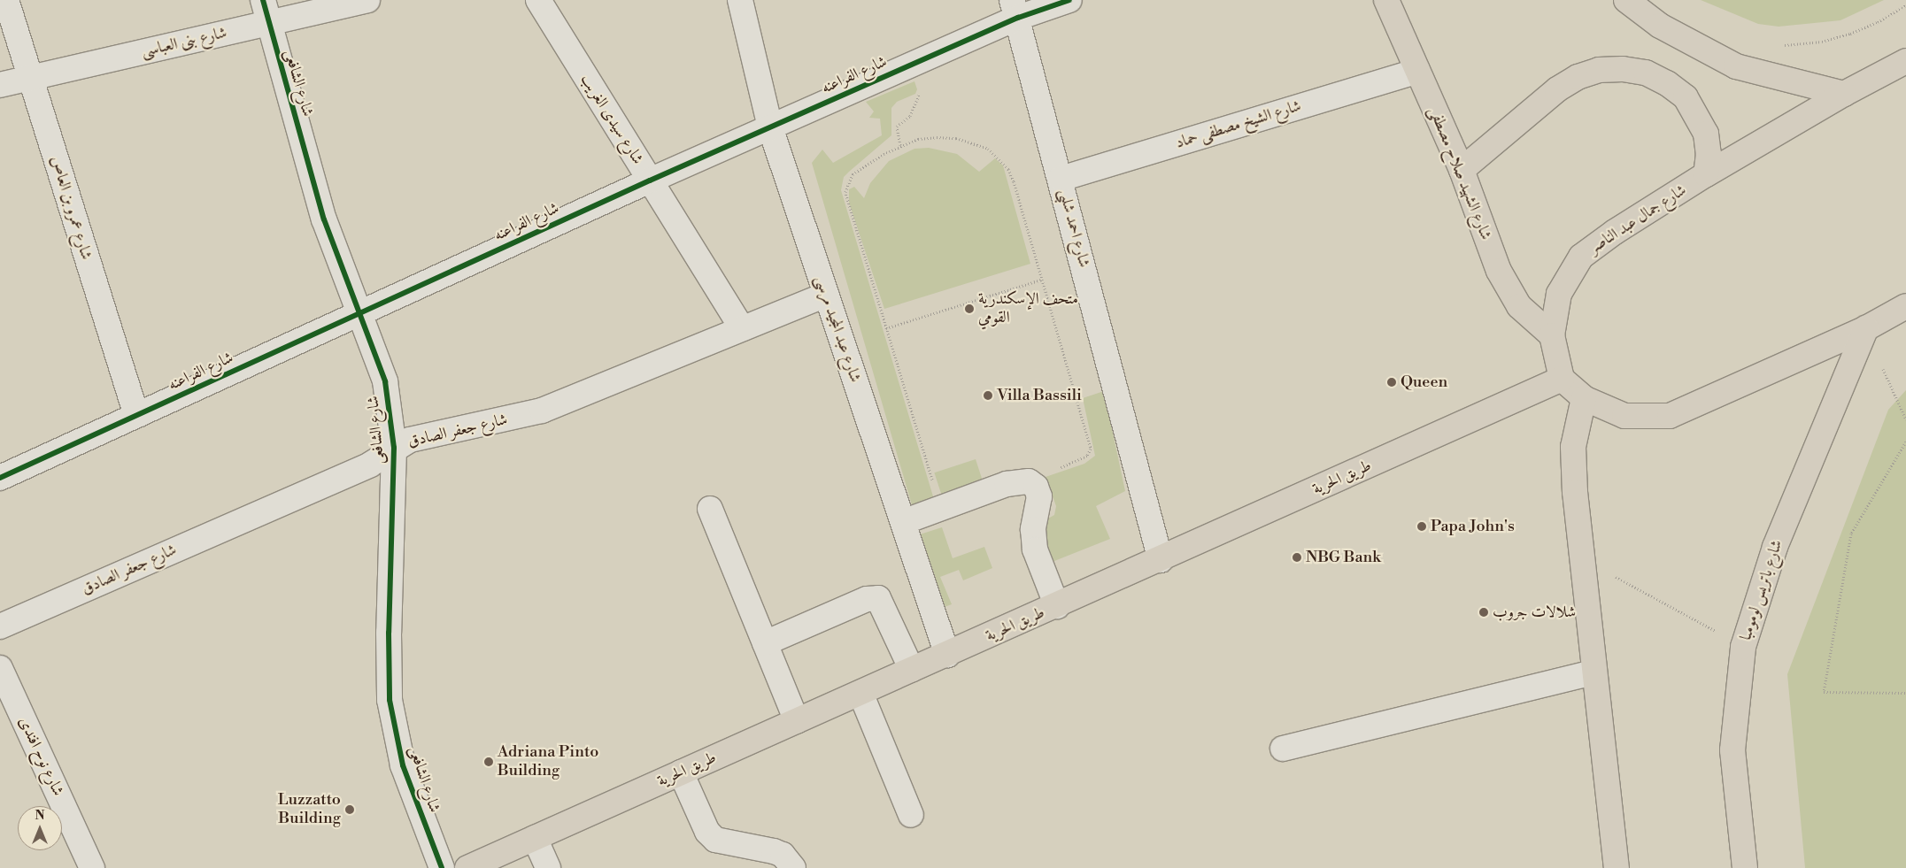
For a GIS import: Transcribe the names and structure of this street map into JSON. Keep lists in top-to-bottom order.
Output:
{
  "streets": {
    "main road": [
      "شارع الشهيد صلاح مصطفى",
      "شارع جمال عبد الناصر",
      "طريق الحرية",
      "شارع باتريس لومومبا"
    ],
    "street": [
      "شارع بنى العباسى",
      "شارع الفراعنه",
      "شارع الشافعى",
      "شارع سيدى الغريب",
      "شارع الشيخ مصطفى حماد",
      "شارع عمرو بن العاص",
      "شارع احمد شلبى",
      "شارع عبد المجيد مرسى",
      "شارع جعفر الصادق",
      "شارع نوح افندى"
    ]
  },
  "crossings": [
    ["شارع بنى العباسى", "شارع الشافعى"],
    ["شارع بنى العباسى", "شارع عمرو بن العاص"],
    ["شارع الفراعنه", "شارع الشافعى"],
    ["شارع الفراعنه", "شارع سيدى الغريب"],
    ["شارع الفراعنه", "شارع عمرو بن العاص"],
    ["شارع الفراعنه", "شارع احمد شلبى"],
    ["شارع الفراعنه", "شارع عبد المجيد مرسى"],
    ["شارع الشافعى", "شارع جعفر الصادق"],
    ["شارع سيدى الغريب", "شارع جعفر الصادق"],
    ["شارع الشيخ مصطفى حماد", "شارع الشهيد صلاح مصطفى"],
    ["شارع الشيخ مصطفى حماد", "شارع احمد شلبى"],
    ["شارع الشهيد صلاح مصطفى", "شارع جمال عبد الناصر"],
    ["شارع جمال عبد الناصر", "طريق الحرية"],
    ["شارع احمد شلبى", "طريق الحرية"],
    ["شارع عبد المجيد مرسى", "شارع جعفر الصادق"],
    ["شارع عبد المجيد مرسى", "طريق الحرية"]
  ],
  "places": [
    "متحف الإسكندرية القومي",
    "Queen",
    "Villa Bassili",
    "Papa John's",
    "NBG Bank",
    "شلالات جروب",
    "Adriana Pinto Building",
    "Luzzatto Building"
  ],
  "north": "top"
}
